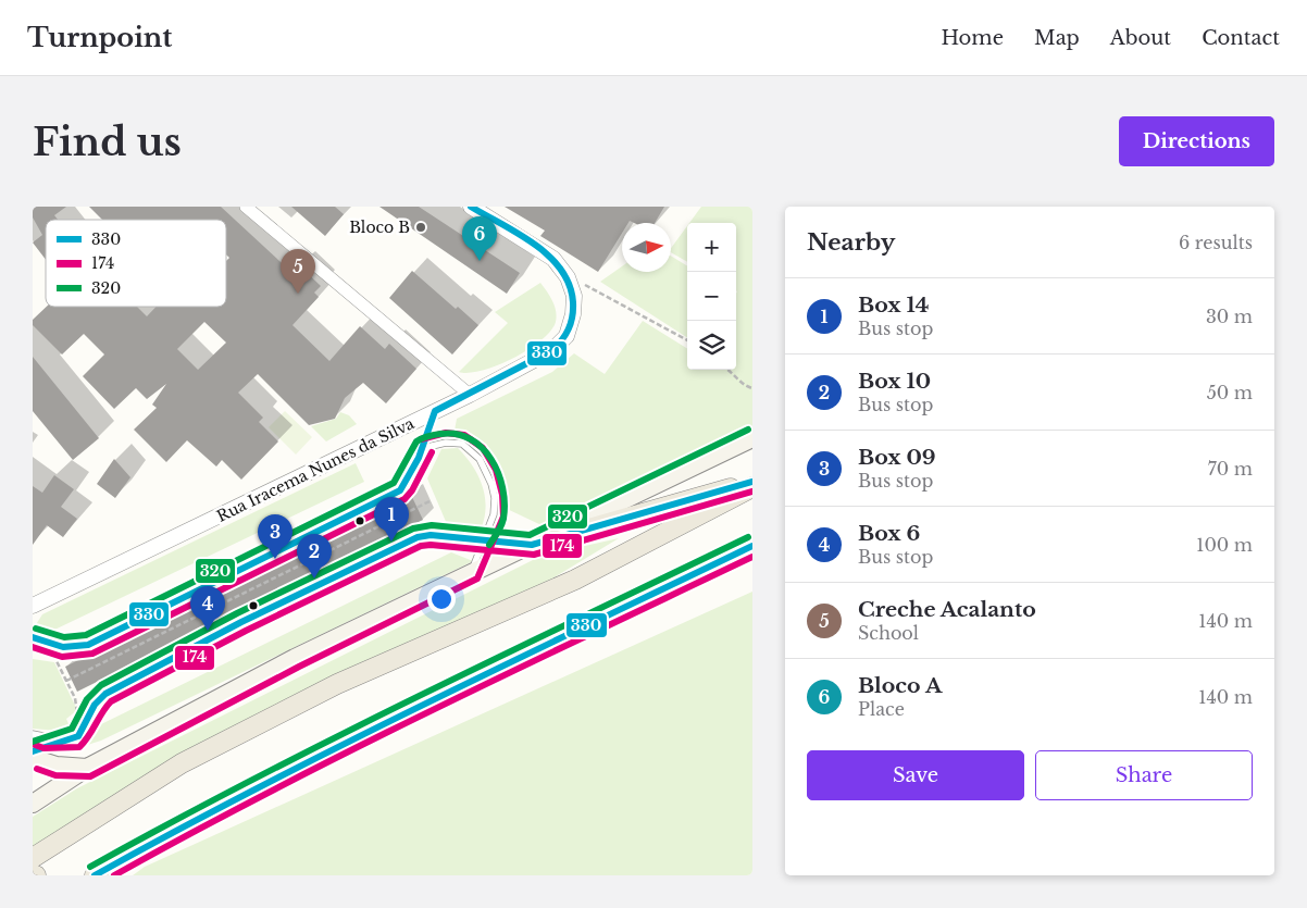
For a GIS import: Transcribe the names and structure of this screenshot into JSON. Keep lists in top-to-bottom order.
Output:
{
  "streets": {
    "street": ["Rua Iracema Nunes da Silva"]
  },
  "places": ["Bloco B"],
  "lines": ["transit line 330", "transit line 320", "transit line 174"],
  "legend": ["330", "174", "320"],
  "north": "right",
  "page": {
    "header": "Turnpoint",
    "nav": [
      "Home",
      "Map",
      "About",
      "Contact"
    ],
    "buttons": [
      "Directions",
      ["Save", "Share"]
    ],
    "title": "Find us",
    "heading": ["Nearby", "6 results"],
    "pins": [
      "6",
      "5",
      "1",
      "3",
      "2",
      "4"
    ],
    "map_buttons": ["+", "−"],
    "list": [
      {
        "mark": "1",
        "name": "Box 14",
        "note": "Bus stop",
        "value": "30 m"
      },
      {
        "mark": "2",
        "name": "Box 10",
        "note": "Bus stop",
        "value": "50 m"
      },
      {
        "mark": "3",
        "name": "Box 09",
        "note": "Bus stop",
        "value": "70 m"
      },
      {
        "mark": "4",
        "name": "Box 6",
        "note": "Bus stop",
        "value": "100 m"
      },
      {
        "mark": "5",
        "name": "Creche Acalanto",
        "note": "School",
        "value": "140 m"
      },
      {
        "mark": "6",
        "name": "Bloco A",
        "note": "Place",
        "value": "140 m"
      }
    ]
  }
}
